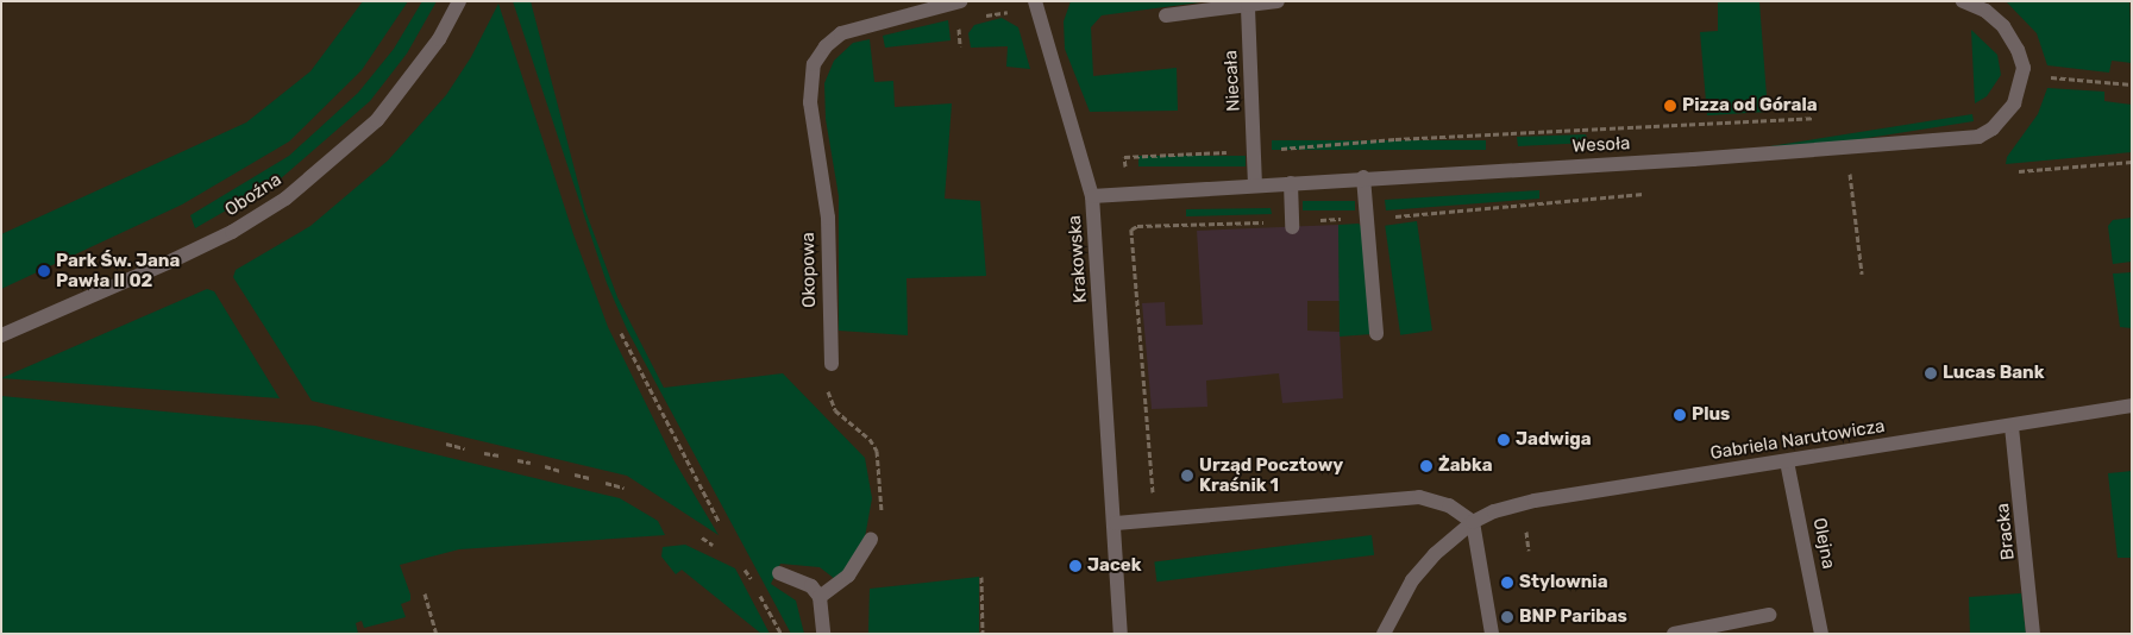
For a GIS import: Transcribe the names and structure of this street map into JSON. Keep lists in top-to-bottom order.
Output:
{
  "streets": {
    "street": [
      "Niecała",
      "Wesoła",
      "Oboźna",
      "Krakowska",
      "Okopowa",
      "Gabriela Narutowicza",
      "Bracka",
      "Olejna"
    ]
  },
  "crossings": [
    ["Niecała", "Wesoła"],
    ["Wesoła", "Krakowska"],
    ["Gabriela Narutowicza", "Bracka"],
    ["Gabriela Narutowicza", "Olejna"]
  ],
  "places": [
    "Pizza od Górala",
    "Park Św. Jana Pawła II 02",
    "Lucas Bank",
    "Plus",
    "Jadwiga",
    "Żabka",
    "Urząd Pocztowy Kraśnik 1",
    "Jacek",
    "Stylownia",
    "BNP Paribas"
  ]
}
